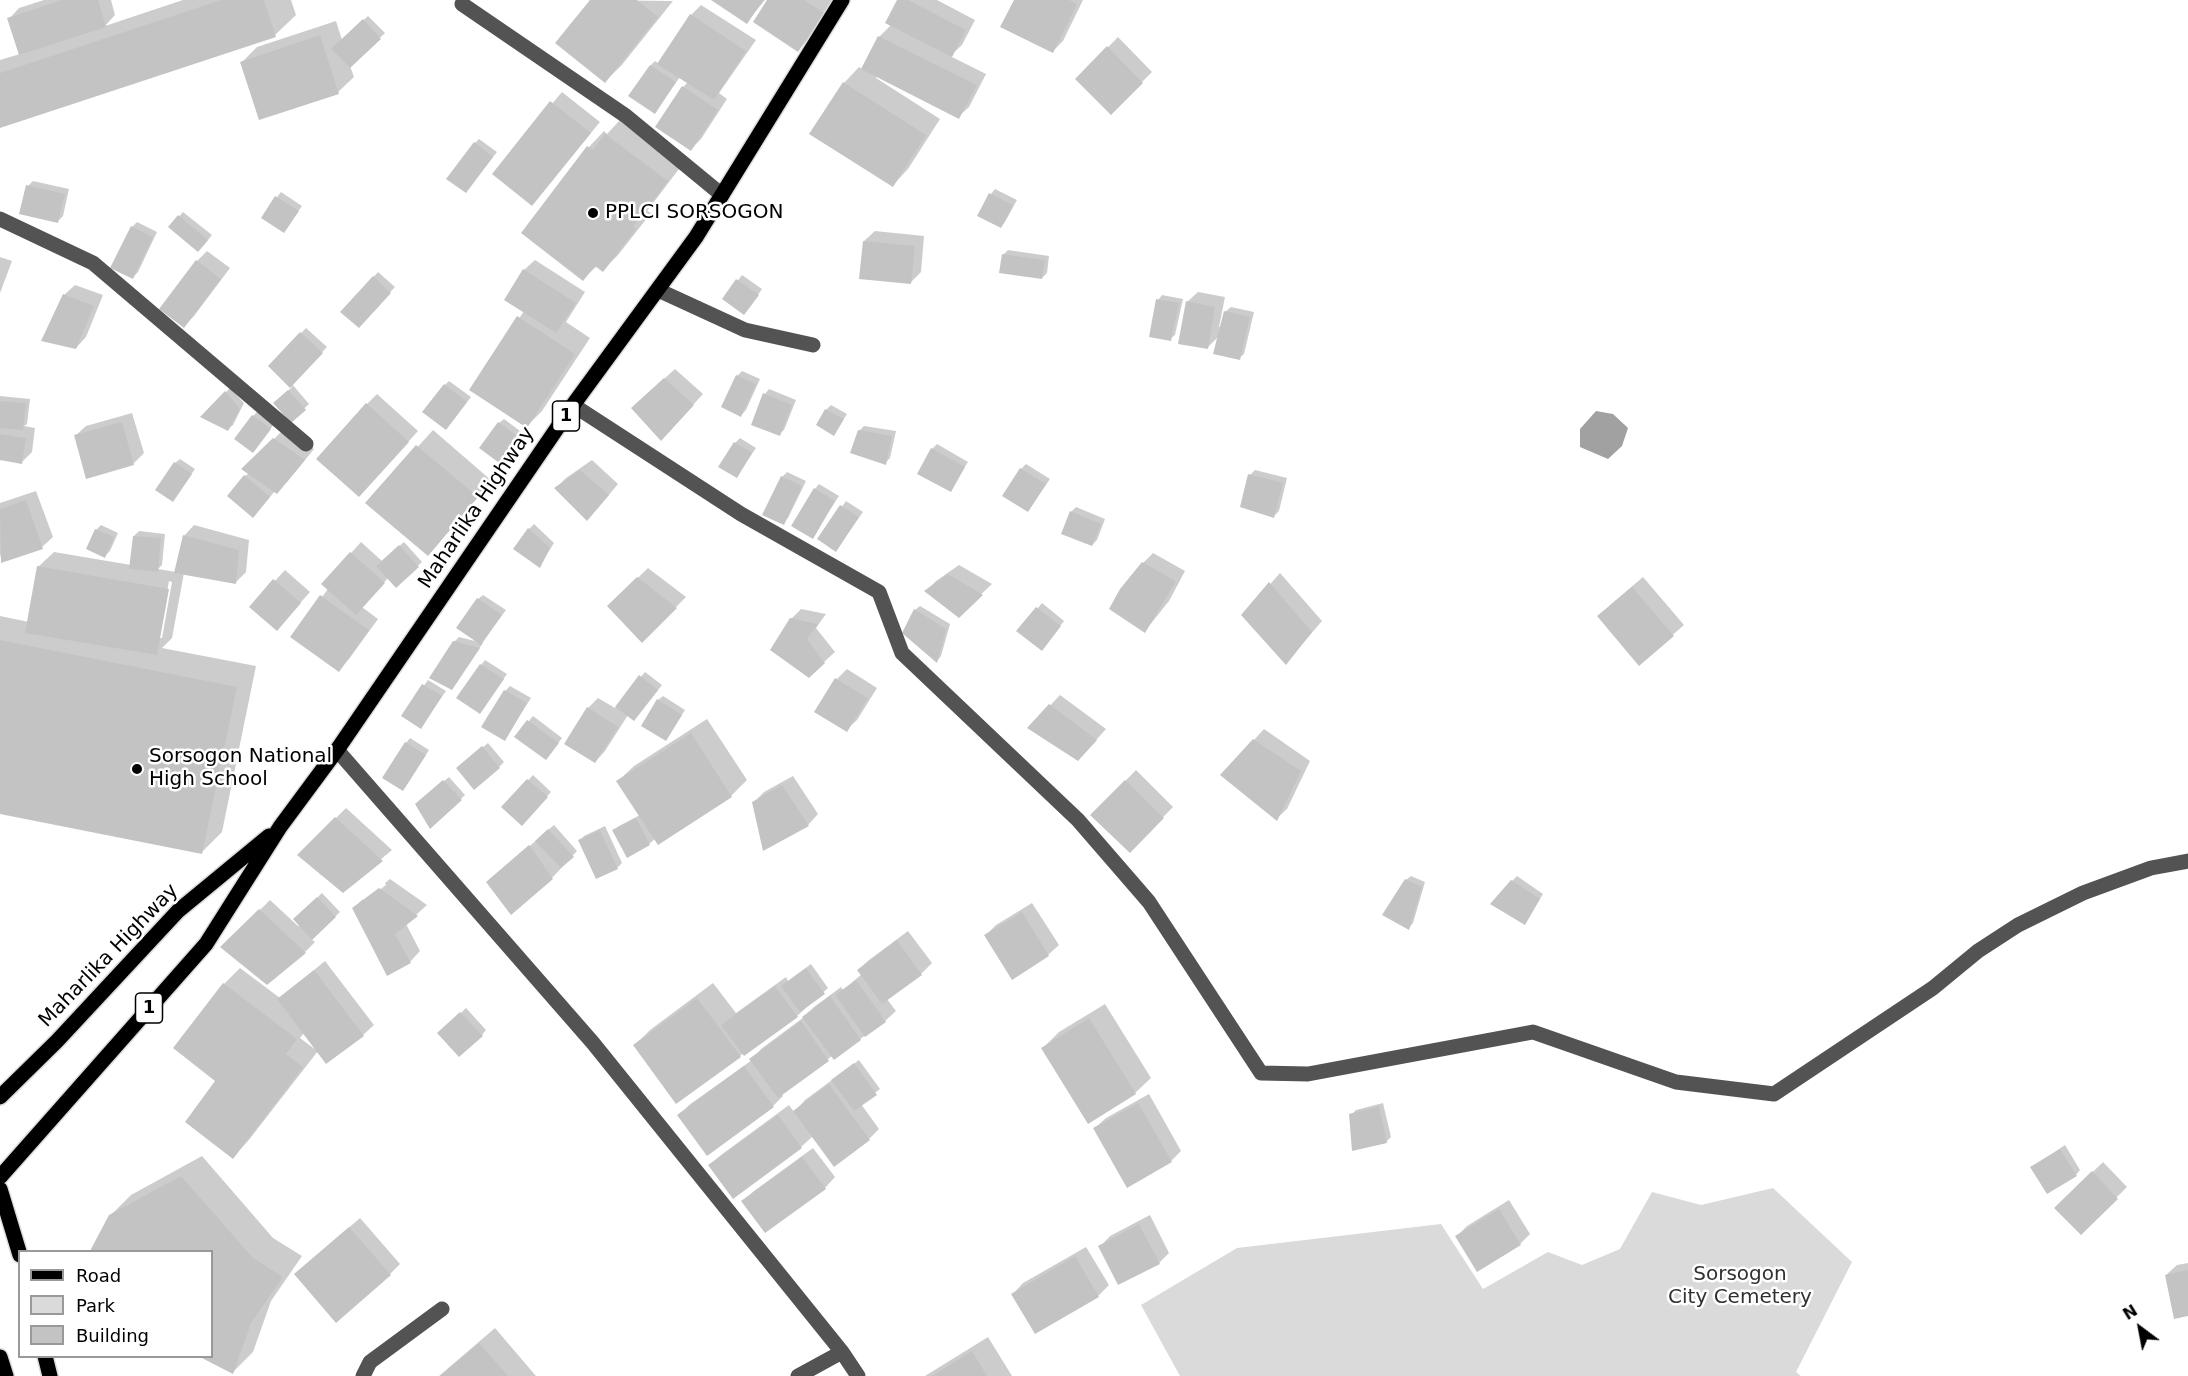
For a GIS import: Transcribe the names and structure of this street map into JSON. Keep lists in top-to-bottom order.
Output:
{
  "streets": {
    "main road": ["1", "Maharlika Highway"]
  },
  "parks": ["Sorsogon City Cemetery"],
  "places": ["PPLCI SORSOGON", "Sorsogon National High School"],
  "legend": ["Road", "Park", "Building"],
  "north": "top left"
}
